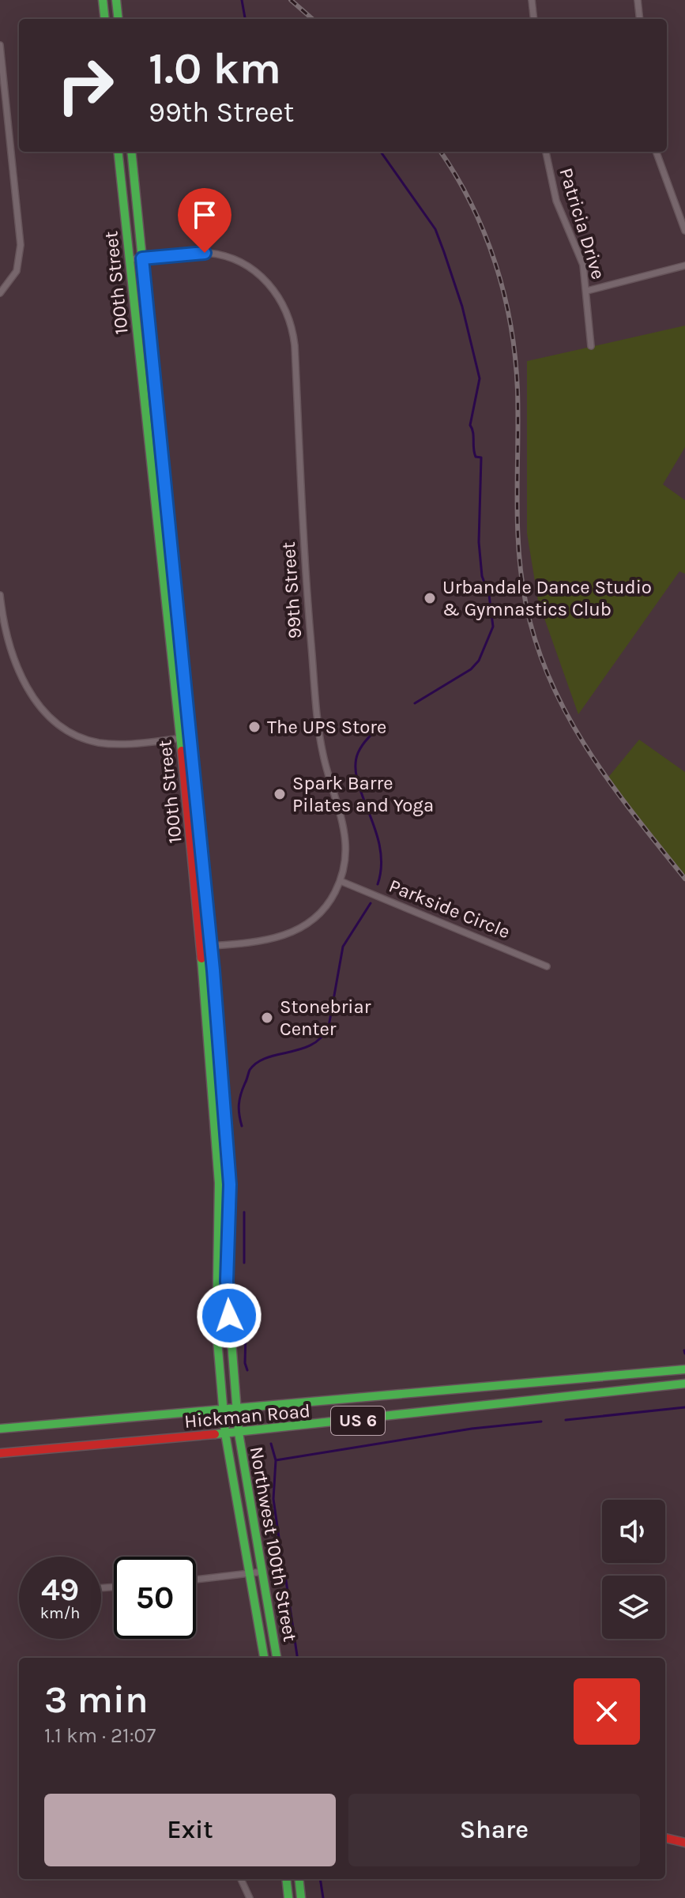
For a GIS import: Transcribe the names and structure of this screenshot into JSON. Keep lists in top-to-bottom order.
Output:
{
  "streets": {
    "main road": [
      "100th Street",
      "Hickman Road",
      "US 6",
      "Northwest 100th Street"
    ],
    "street": ["Patricia Drive", "99th Street", "Parkside Circle"]
  },
  "crossings": [
    ["100th Street", "99th Street"],
    ["100th Street", "Hickman Road"],
    ["100th Street", "Northwest 100th Street"],
    ["99th Street", "Parkside Circle"],
    ["Hickman Road", "Northwest 100th Street"]
  ],
  "places": [
    "Urbandale Dance Studio & Gymnastics Club",
    "The UPS Store",
    "Spark Barre Pilates and Yoga",
    "Stonebriar Center"
  ],
  "page": {
    "turn": ["1.0 km", "99th Street"],
    "speed": "49 km/h",
    "limit": "50",
    "heading": ["3 min", "1.1 km · 21:07"],
    "buttons": ["Exit", "Share"]
  }
}
